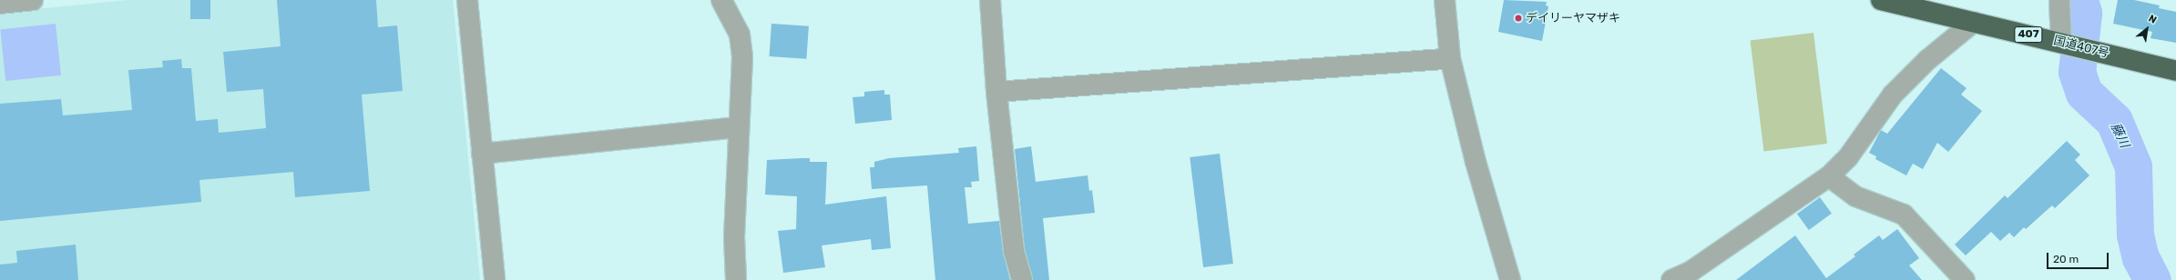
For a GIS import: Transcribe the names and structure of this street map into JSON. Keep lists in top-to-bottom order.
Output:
{
  "streets": {
    "highway": ["407", "国道407号"]
  },
  "water": ["藤川"],
  "places": ["デイリーヤマザキ"],
  "scale_bar": "20 m",
  "north": "top right"
}
